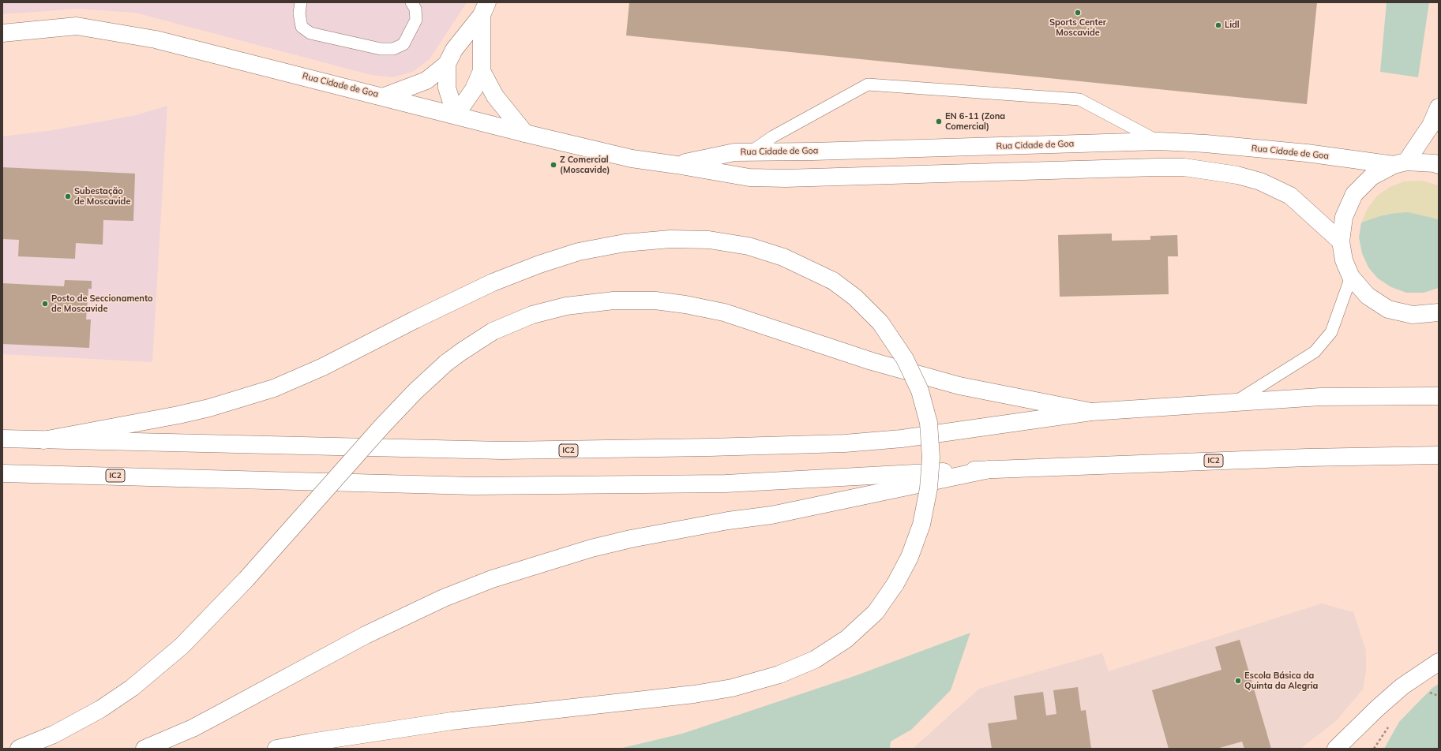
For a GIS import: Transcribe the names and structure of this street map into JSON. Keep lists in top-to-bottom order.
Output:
{
  "streets": {
    "main road": ["Rua Cidade de Goa", "IC2"]
  },
  "places": [
    "Sports Center Moscavide",
    "Lidl",
    "EN 6-11 (Zona Comercial)",
    "Z Comercial (Moscavide)",
    "Subestação de Moscavide",
    "Posto de Seccionamento de Moscavide",
    "Escola Básica da Quinta da Alegria"
  ]
}
